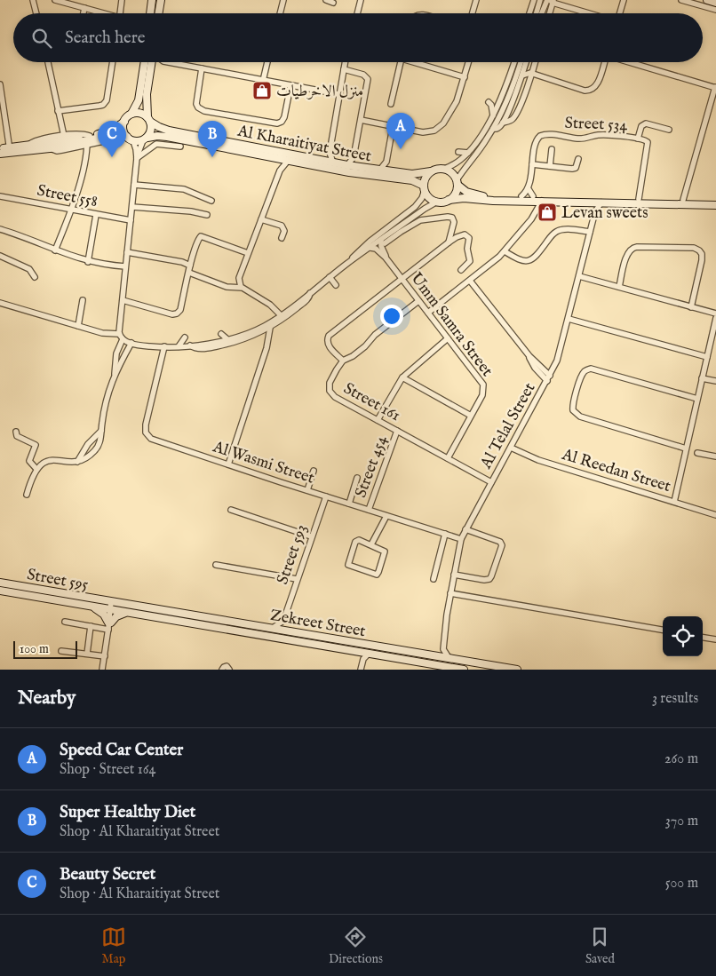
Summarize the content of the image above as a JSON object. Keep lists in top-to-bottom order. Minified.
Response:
{"streets":{"street":["Street 534","Al Kharaitiyat Street","Street 558","Umm Samra Street","Street 161","Al Telal Street","Al Wasmi Street","Street 454","Al Reedan Street","Street 593","Street 595","Zekreet Street"]},"crossings":[["Umm Samra Street","Street 161"],["Street 161","Street 454"],["Al Telal Street","Al Wasmi Street"],["Al Telal Street","Al Reedan Street"],["Al Wasmi Street","Street 454"],["Al Wasmi Street","Street 593"],["Street 595","Zekreet Street"]],"places":{"shop":["منزل الاخرطيات","Levan sweets"]},"scale_bar":"100 m","page":{"search":"Search here","pins":["A","B","C"],"scale":"100 m","heading":["Nearby","3 results"],"list":[{"mark":"A","name":"Speed Car Center","note":"Shop · Street 164","value":"260 m"},{"mark":"B","name":"Super Healthy Diet","note":"Shop · Al Kharaitiyat Street","value":"370 m"},{"mark":"C","name":"Beauty Secret","note":"Shop · Al Kharaitiyat Street","value":"500 m"}],"nav":["Map","Directions","Saved"]}}
